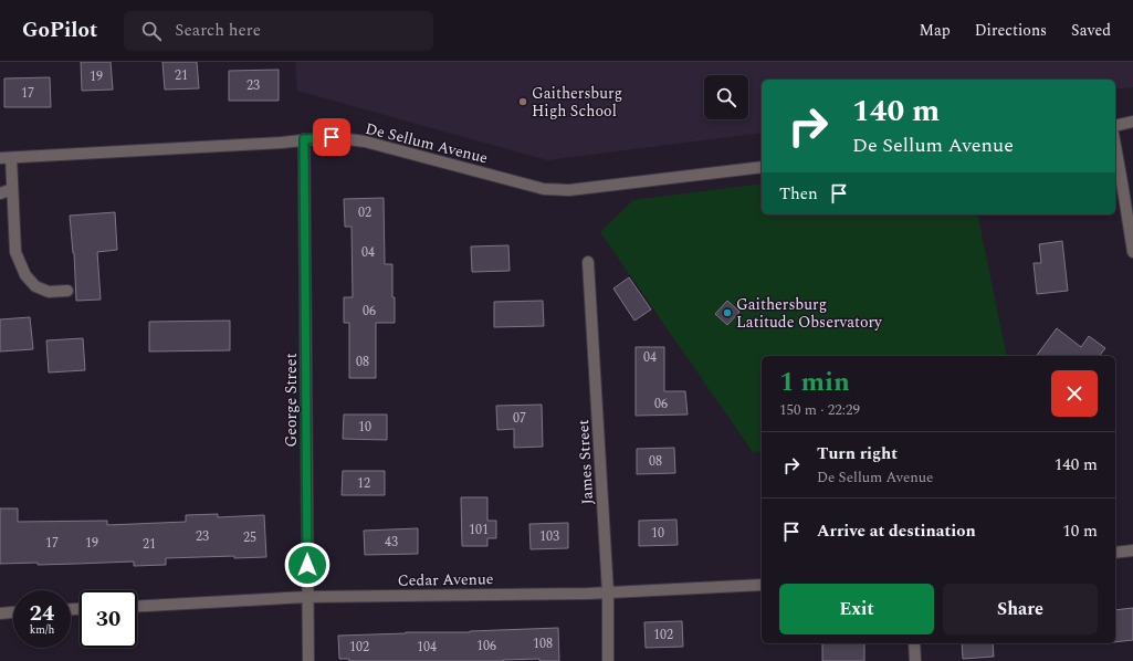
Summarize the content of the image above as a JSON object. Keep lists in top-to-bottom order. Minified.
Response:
{"streets":{"street":["De Sellum Avenue","George Street","James Street","Cedar Avenue"]},"crossings":[["De Sellum Avenue","George Street"],["George Street","Cedar Avenue"],["James Street","Cedar Avenue"]],"places":["Gaithersburg High School","Gaithersburg Latitude Observatory"],"house_numbers":["21","19","23","17","02","04","06","04","08","06","07","10","08","12","101","10","23","103","25","43","17","19","21","102","108","106","102","104"],"page":{"header":"GoPilot","search":"Search here","nav":["Map","Directions","Saved"],"turn":["140 m","De Sellum Avenue"],"then":"Then","heading":["1 min","150 m · 22:29"],"list":[{"name":"Turn right","note":"De Sellum Avenue","value":"140 m"},{"name":"Arrive at destination","value":"10 m"}],"buttons":["Exit","Share"],"speed":"24 km/h","limit":"30"}}
